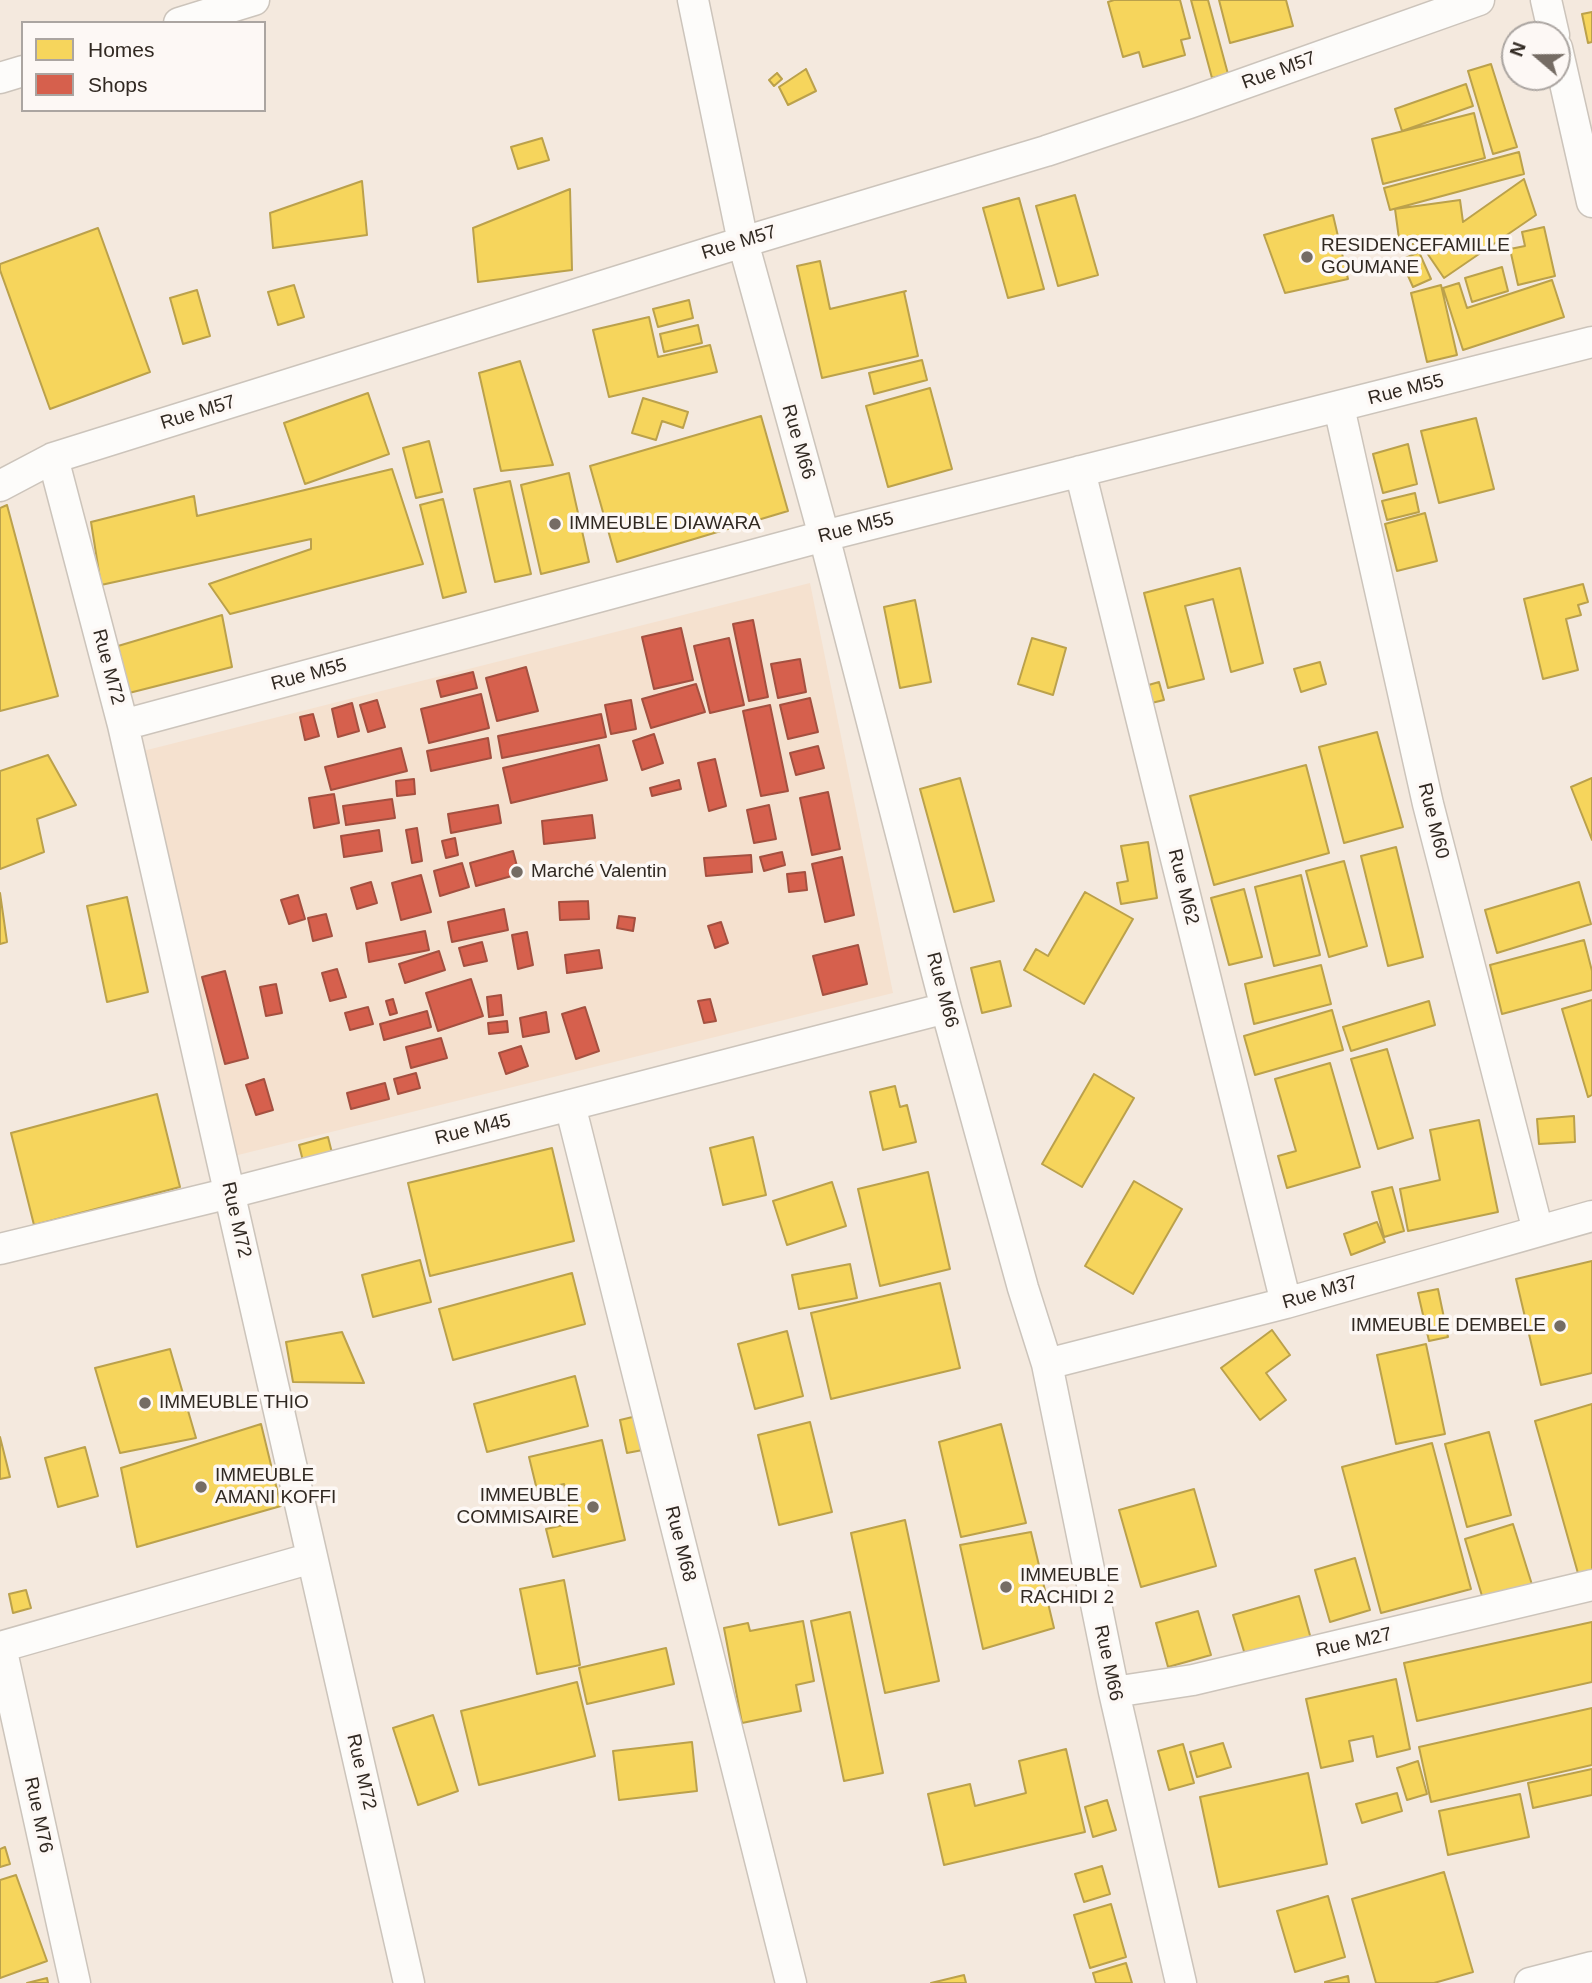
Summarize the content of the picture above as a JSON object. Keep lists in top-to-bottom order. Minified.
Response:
{"streets":{"street":["Rue M57","Rue M55","Rue M66","Rue M72","Rue M60","Rue M62","Rue M45","Rue M37","Rue M68","Rue M27","Rue M76"]},"crossings":[["Rue M57","Rue M66"],["Rue M57","Rue M72"],["Rue M55","Rue M66"],["Rue M55","Rue M72"],["Rue M55","Rue M60"],["Rue M55","Rue M62"],["Rue M66","Rue M45"],["Rue M66","Rue M37"],["Rue M66","Rue M27"],["Rue M72","Rue M45"],["Rue M60","Rue M37"],["Rue M62","Rue M37"],["Rue M45","Rue M68"]],"places":["RESIDENCEFAMILLE GOUMANE","IMMEUBLE DIAWARA","Marché Valentin","IMMEUBLE DEMBELE","IMMEUBLE THIO","IMMEUBLE AMANI KOFFI","IMMEUBLE COMMISAIRE","IMMEUBLE RACHIDI 2"],"legend":["Homes","Shops"],"north":"left"}
